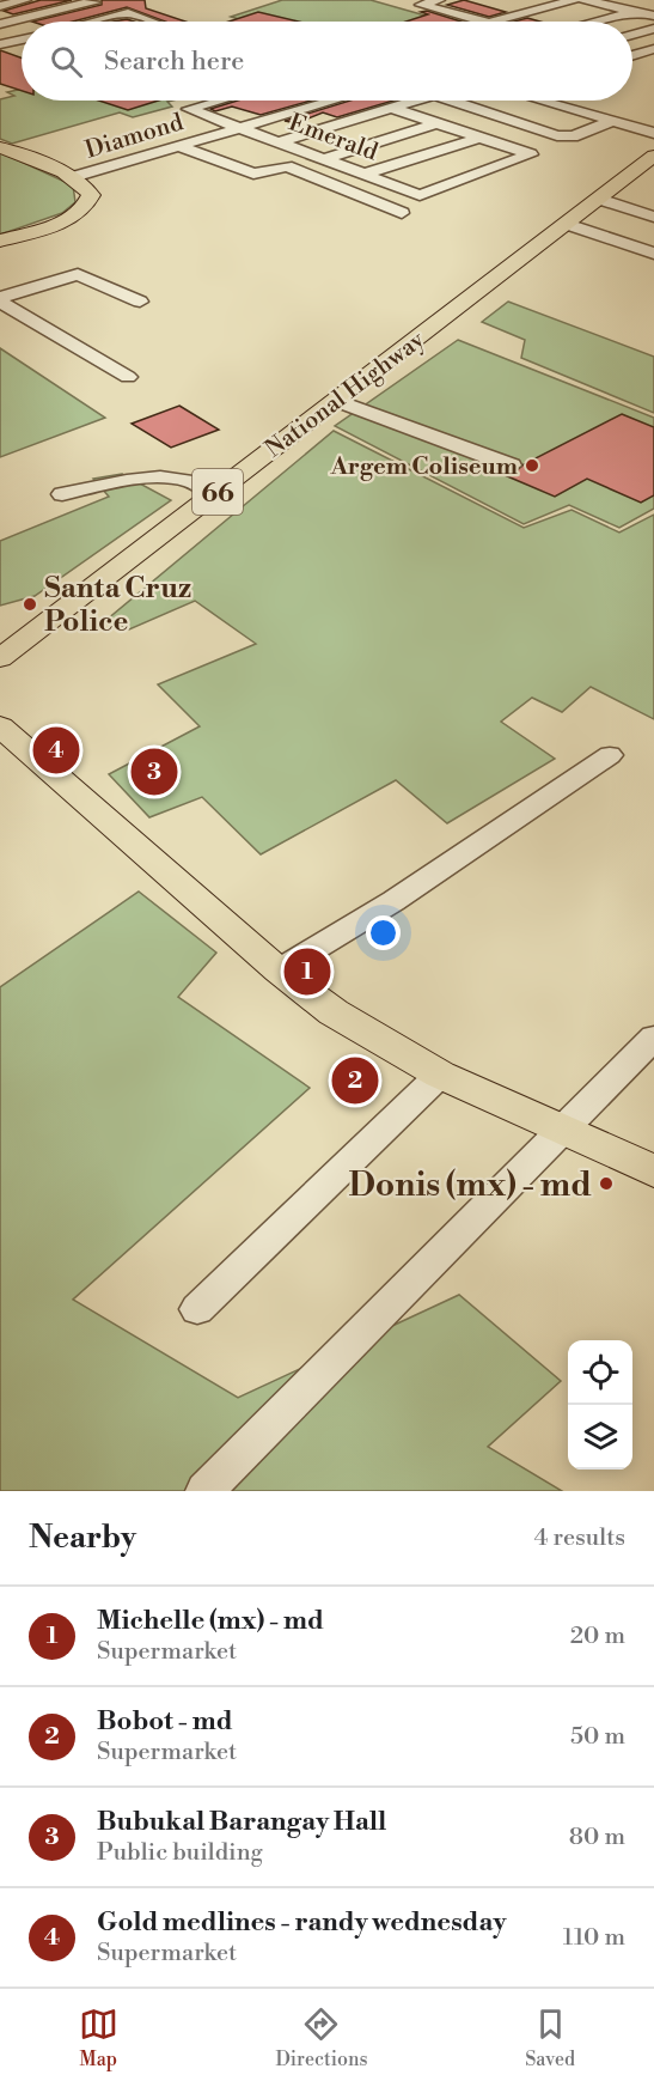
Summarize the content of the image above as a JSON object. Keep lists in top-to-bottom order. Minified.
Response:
{"streets":{"main road":["National Highway","66"],"street":["Diamond","Emerald"]},"crossings":[["Diamond","Emerald"]],"places":["Argem Coliseum","Santa Cruz Police","Donis (mx) - md"],"page":{"search":"Search here","pins":["4","3","1","2"],"heading":["Nearby","4 results"],"list":[{"mark":"1","name":"Michelle (mx) - md","note":"Supermarket","value":"20 m"},{"mark":"2","name":"Bobot - md","note":"Supermarket","value":"50 m"},{"mark":"3","name":"Bubukal Barangay Hall","note":"Public building","value":"80 m"},{"mark":"4","name":"Gold medlines - randy wednesday","note":"Supermarket","value":"110 m"}],"nav":["Map","Directions","Saved"]}}
